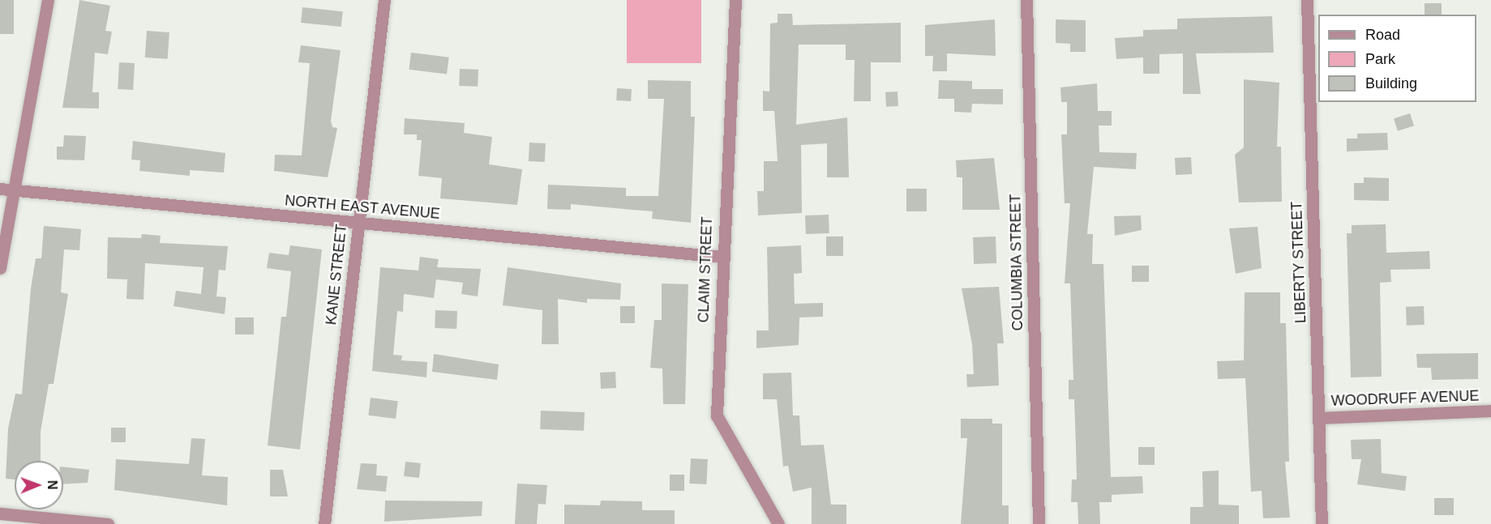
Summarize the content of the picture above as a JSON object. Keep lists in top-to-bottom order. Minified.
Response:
{"streets":{"street":["NORTH EAST AVENUE","COLUMBIA STREET","LIBERTY STREET","CLAIM STREET","KANE STREET","WOODRUFF AVENUE"]},"crossings":[["NORTH EAST AVENUE","CLAIM STREET"],["NORTH EAST AVENUE","KANE STREET"],["LIBERTY STREET","WOODRUFF AVENUE"]],"legend":["Road","Park","Building"],"north":"right"}
